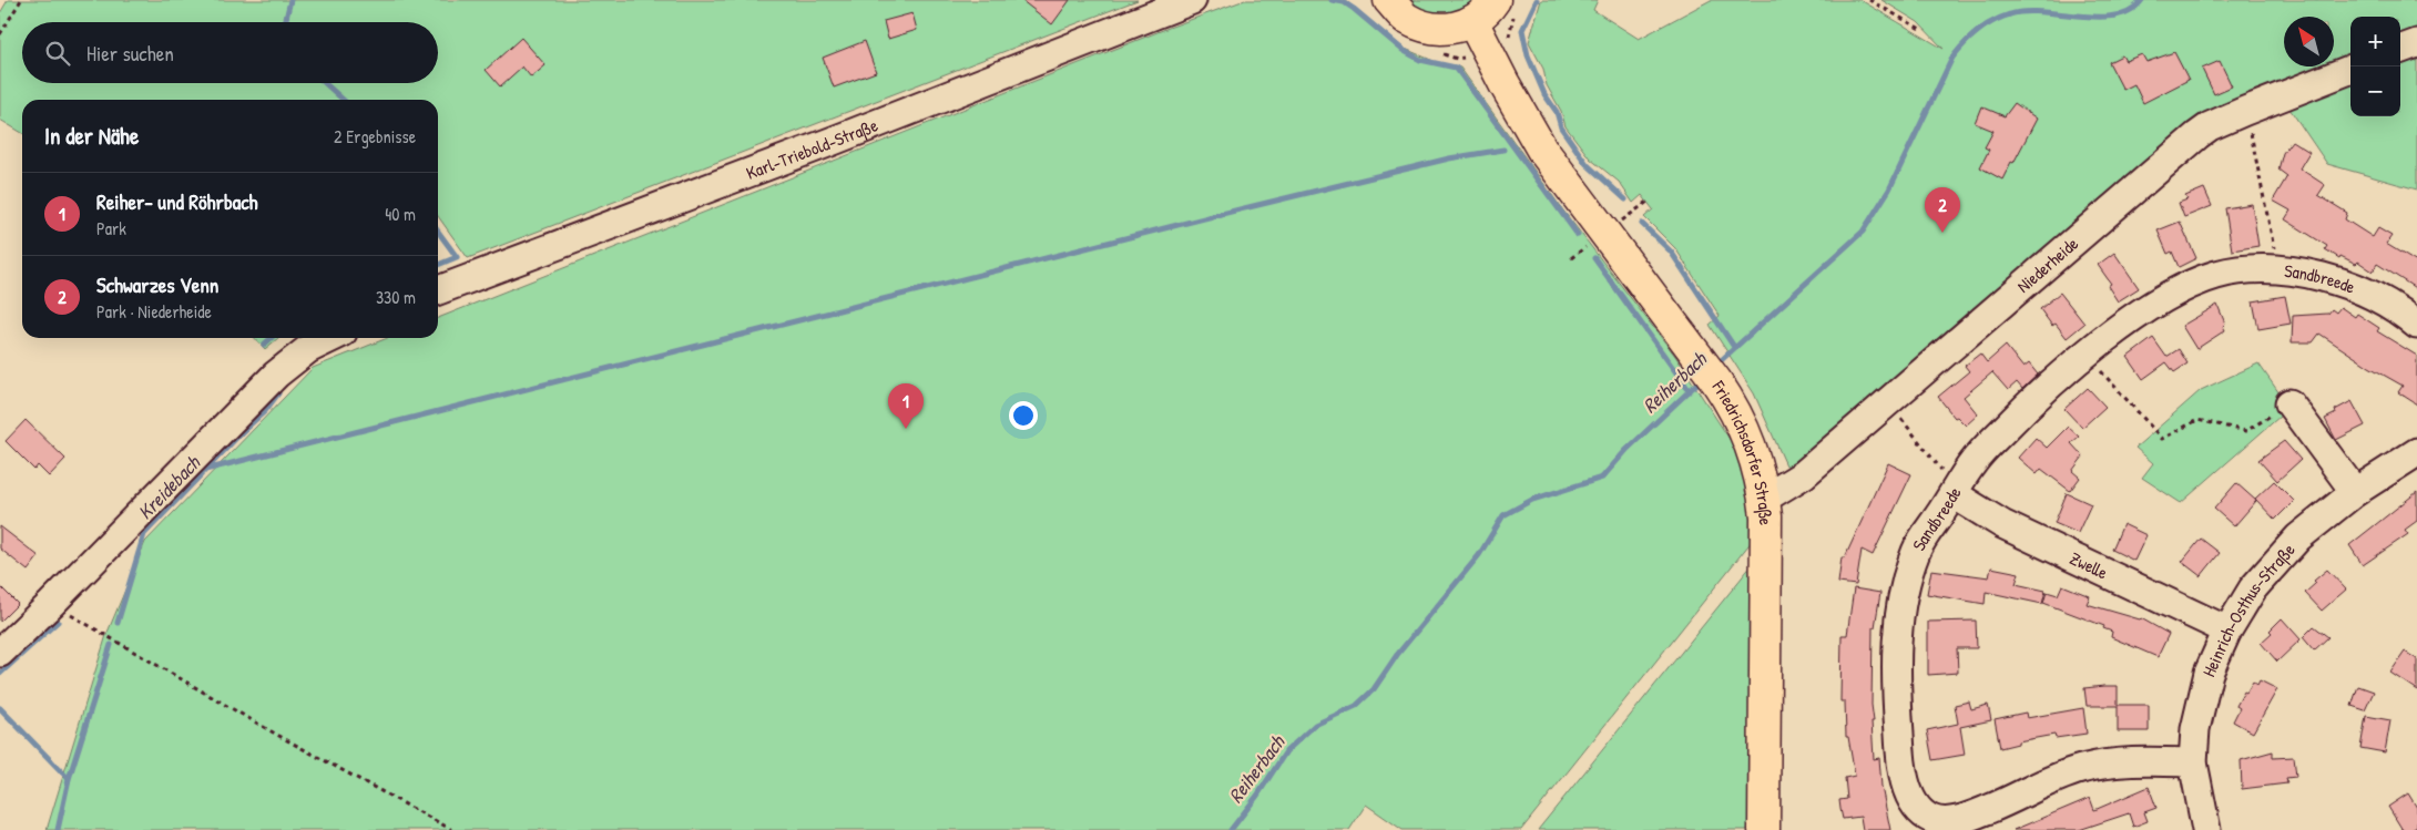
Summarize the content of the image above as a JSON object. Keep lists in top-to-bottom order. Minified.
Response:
{"streets":{"main road":["Friedrichsdorfer Straße"],"street":["Karl-Triebold-Straße","Niederheide","Sandbreede","Zwelle","Heinrich-Osthus-Straße"]},"crossings":[["Niederheide","Friedrichsdorfer Straße"],["Sandbreede","Zwelle"],["Sandbreede","Heinrich-Osthus-Straße"],["Zwelle","Heinrich-Osthus-Straße"]],"water":["Reiherbach","Kreidebach"],"north":"top left","page":{"map_buttons":["+","−"],"search":"Hier suchen","heading":["In der Nähe","2 Ergebnisse"],"list":[{"mark":"1","name":"Reiher- und Röhrbach","note":"Park","value":"40 m"},{"mark":"2","name":"Schwarzes Venn","note":"Park · Niederheide","value":"330 m"}],"pins":["2","1"]}}
